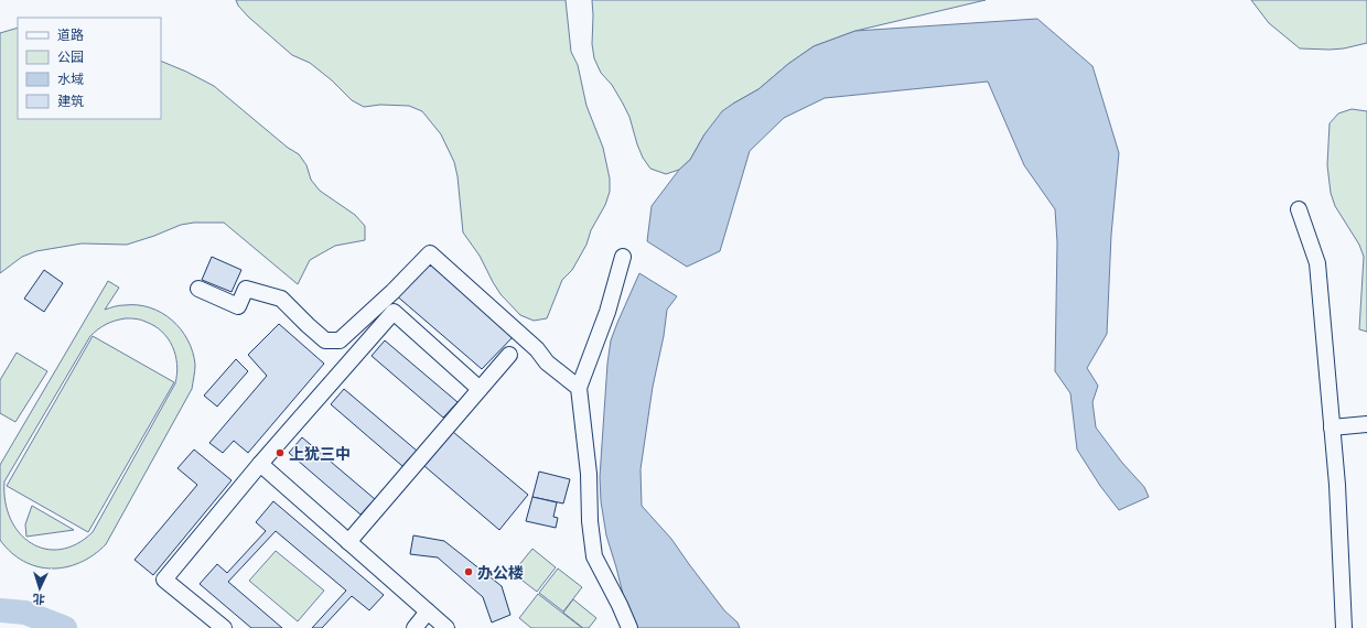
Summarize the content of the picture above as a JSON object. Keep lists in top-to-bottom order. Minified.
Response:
{"places":["上犹三中","办公楼"],"legend":["道路","公园","水域","建筑"],"north":"bottom"}
